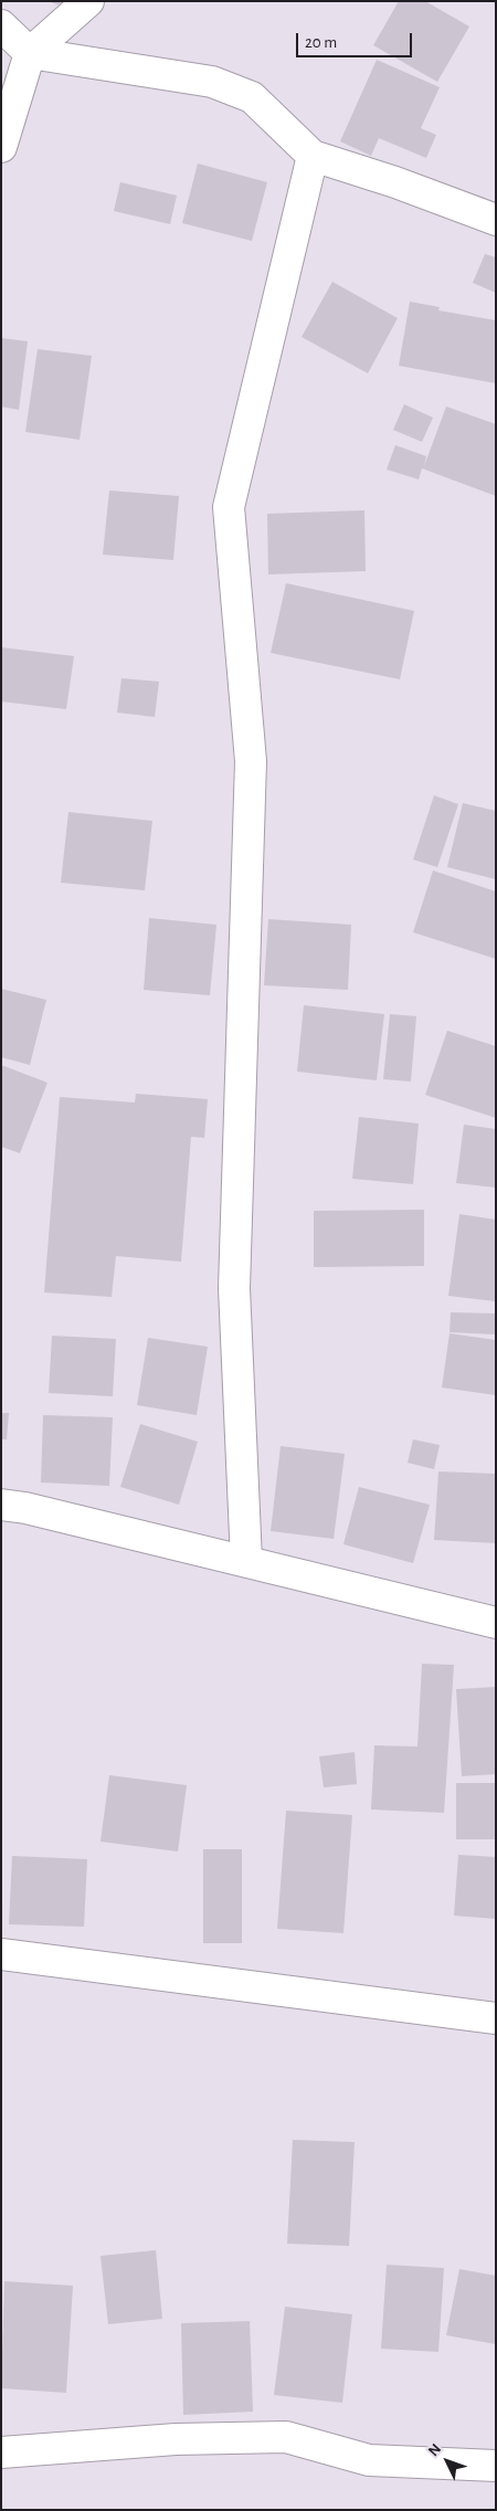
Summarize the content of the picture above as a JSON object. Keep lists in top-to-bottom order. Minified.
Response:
{"scale_bar":"20 m","north":"top left"}
